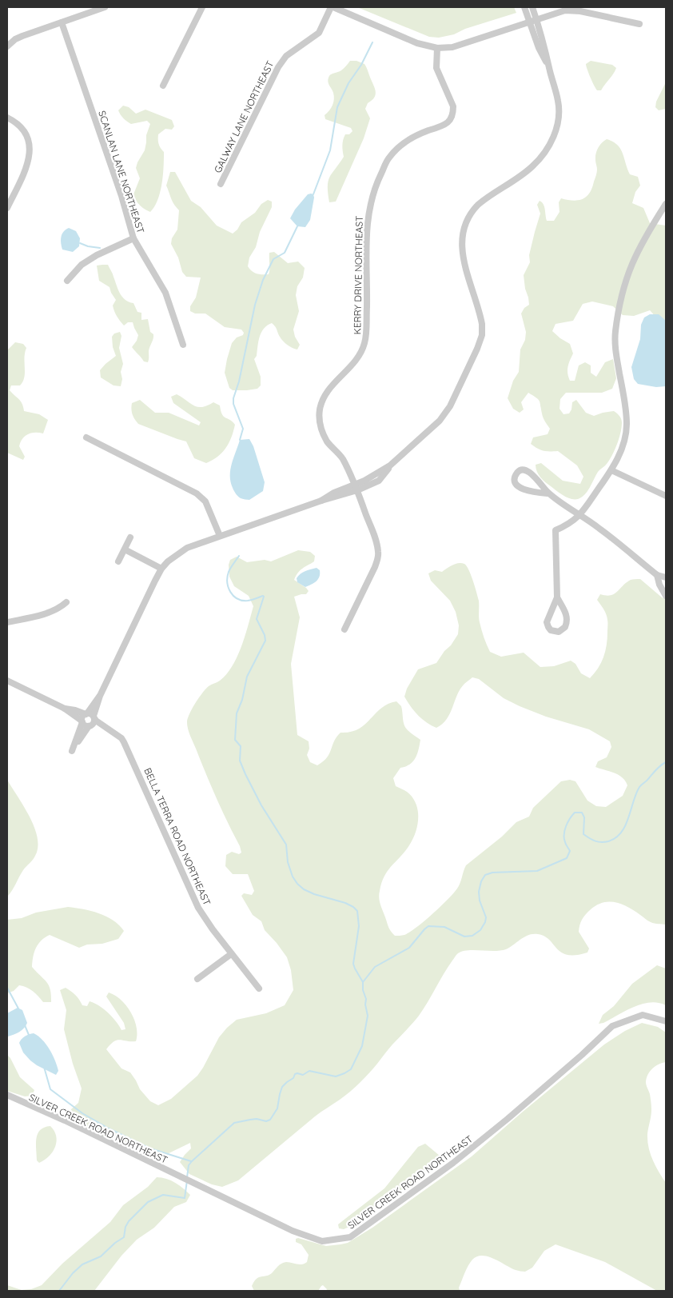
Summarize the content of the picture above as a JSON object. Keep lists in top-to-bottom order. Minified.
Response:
{"streets":{"street":["GALWAY LANE NORTHEAST","SCANLAN LANE NORTHEAST","KERRY DRIVE NORTHEAST","BELLA TERRA ROAD NORTHEAST","SILVER CREEK ROAD NORTHEAST"]}}
